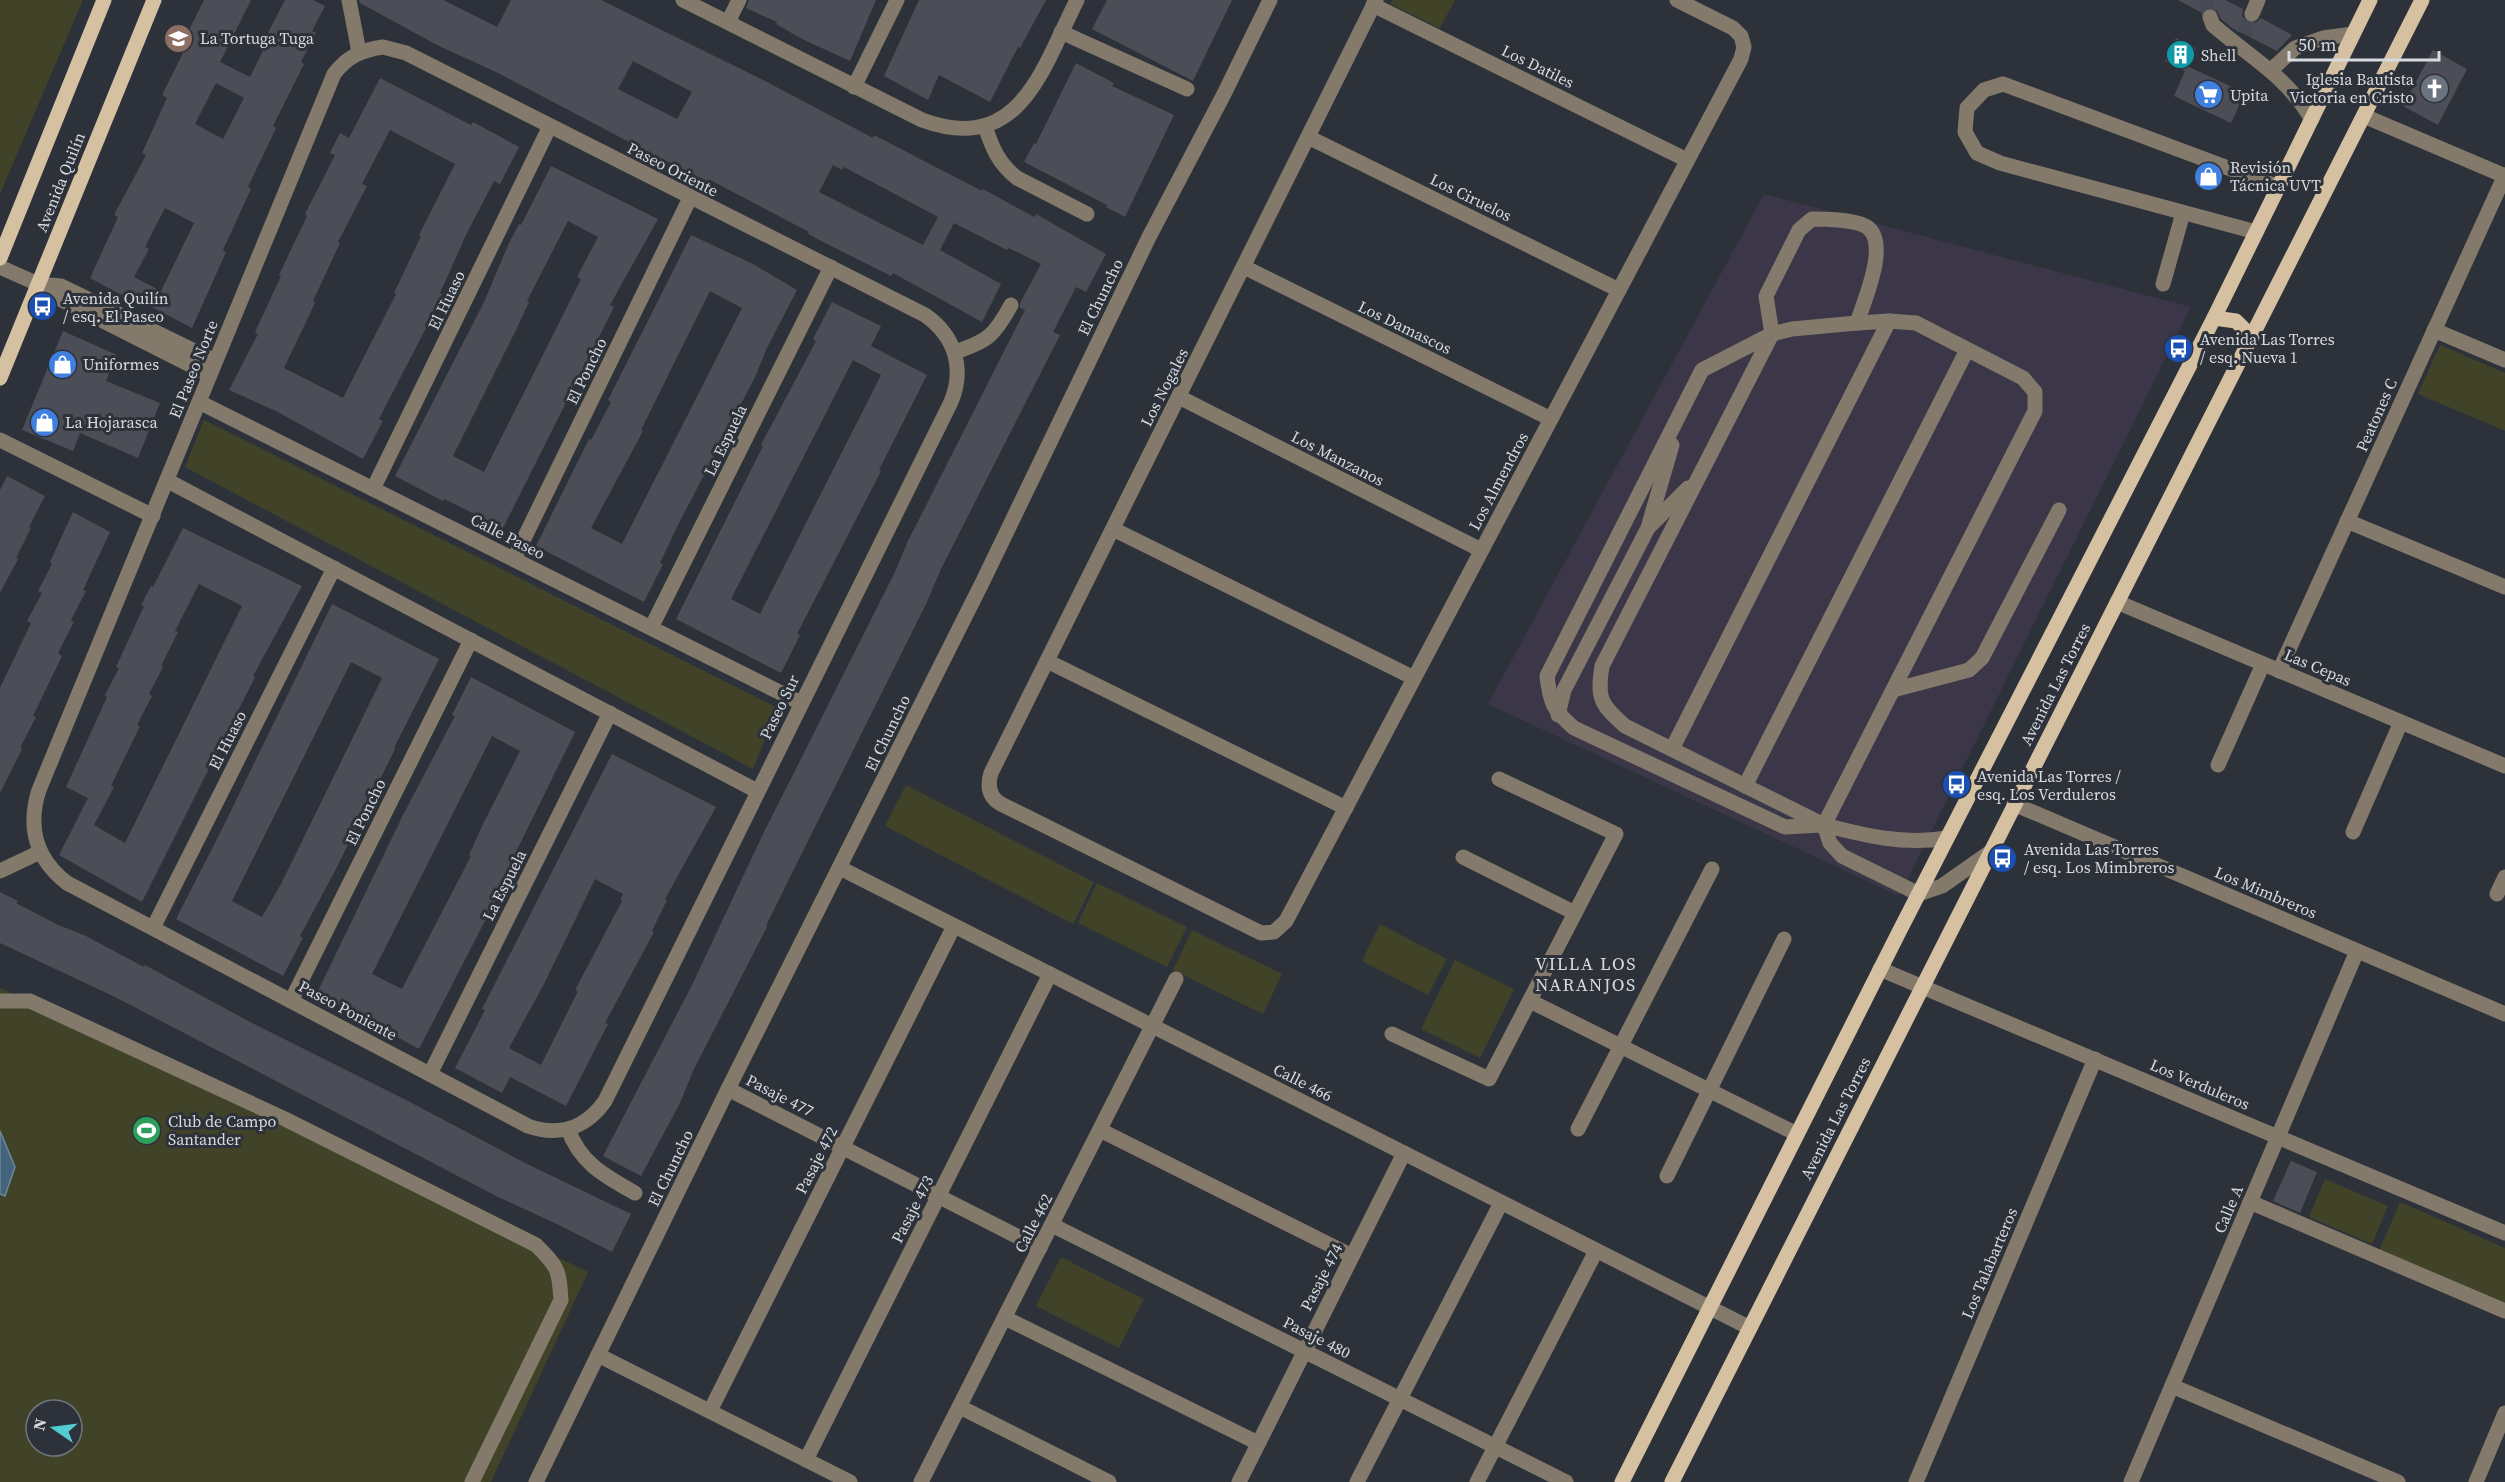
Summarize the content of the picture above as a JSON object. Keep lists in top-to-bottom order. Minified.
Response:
{"streets":{"main road":["Avenida Quilín","Avenida Las Torres"],"street":["Los Datiles","Paseo Oriente","Los Ciruelos","El Chuncho","El Huaso","Los Damascos","El Paseo Norte","El Poncho","Los Nogales","Peatones C","La Espuela","Los Manzanos","Los Almendros","Calle Paseo","Las Cepas","Paseo Sur","Los Mimbreros","Paseo Poniente","Calle 466","Los Verduleros","Pasaje 477","Pasaje 472","Pasaje 473","Calle A","Calle 462","Los Talabarteros","Pasaje 474","Pasaje 480"]},"crossings":[["Los Datiles","Los Nogales"],["Los Datiles","Los Almendros"],["Paseo Oriente","El Huaso"],["Paseo Oriente","El Paseo Norte"],["Paseo Oriente","El Poncho"],["Paseo Oriente","La Espuela"],["Paseo Oriente","Paseo Sur"],["Los Ciruelos","Los Nogales"],["Los Ciruelos","Los Almendros"],["El Chuncho","Calle 466"],["El Chuncho","Pasaje 477"],["El Huaso","Calle Paseo"],["El Huaso","Paseo Poniente"],["Los Damascos","Los Nogales"],["Los Damascos","Los Almendros"],["El Paseo Norte","Calle Paseo"],["El Paseo Norte","Paseo Poniente"],["El Poncho","Calle Paseo"],["El Poncho","Paseo Poniente"],["Los Nogales","Los Manzanos"],["Los Nogales","Los Almendros"],["Peatones C","Las Cepas"],["La Espuela","Calle Paseo"],["La Espuela","Paseo Poniente"],["Los Manzanos","Los Almendros"],["Calle Paseo","Paseo Sur"],["Las Cepas","Avenida Las Torres"],["Avenida Las Torres","Los Mimbreros"],["Avenida Las Torres","Calle 466"],["Avenida Las Torres","Los Verduleros"],["Paseo Sur","Paseo Poniente"],["Los Mimbreros","Calle A"],["Calle 466","Pasaje 472"],["Calle 466","Pasaje 473"],["Calle 466","Calle 462"],["Calle 466","Pasaje 474"],["Los Verduleros","Calle A"],["Los Verduleros","Los Talabarteros"],["Pasaje 477","Pasaje 472"],["Pasaje 477","Pasaje 473"],["Pasaje 477","Calle 462"],["Calle 462","Pasaje 480"],["Pasaje 474","Pasaje 480"]],"districts":["VILLA LOS NARANJOS"],"places":{"school or university":["La Tortuga Tuga"],"building":["Shell"],"church":["Iglesia Bautista Victoria en Cristo"],"supermarket":["Upita"],"shop":["Revisión Tácnica UVT","Uniformes","La Hojarasca"],"bus stop":["Avenida Quilín / esq. El Paseo","Avenida Las Torres / esq. Nueva 1","Avenida Las Torres / esq. Los Verduleros","Avenida Las Torres / esq. Los Mimbreros"],"sports":["Club de Campo Santander"]},"scale_bar":"50 m","north":"left"}
